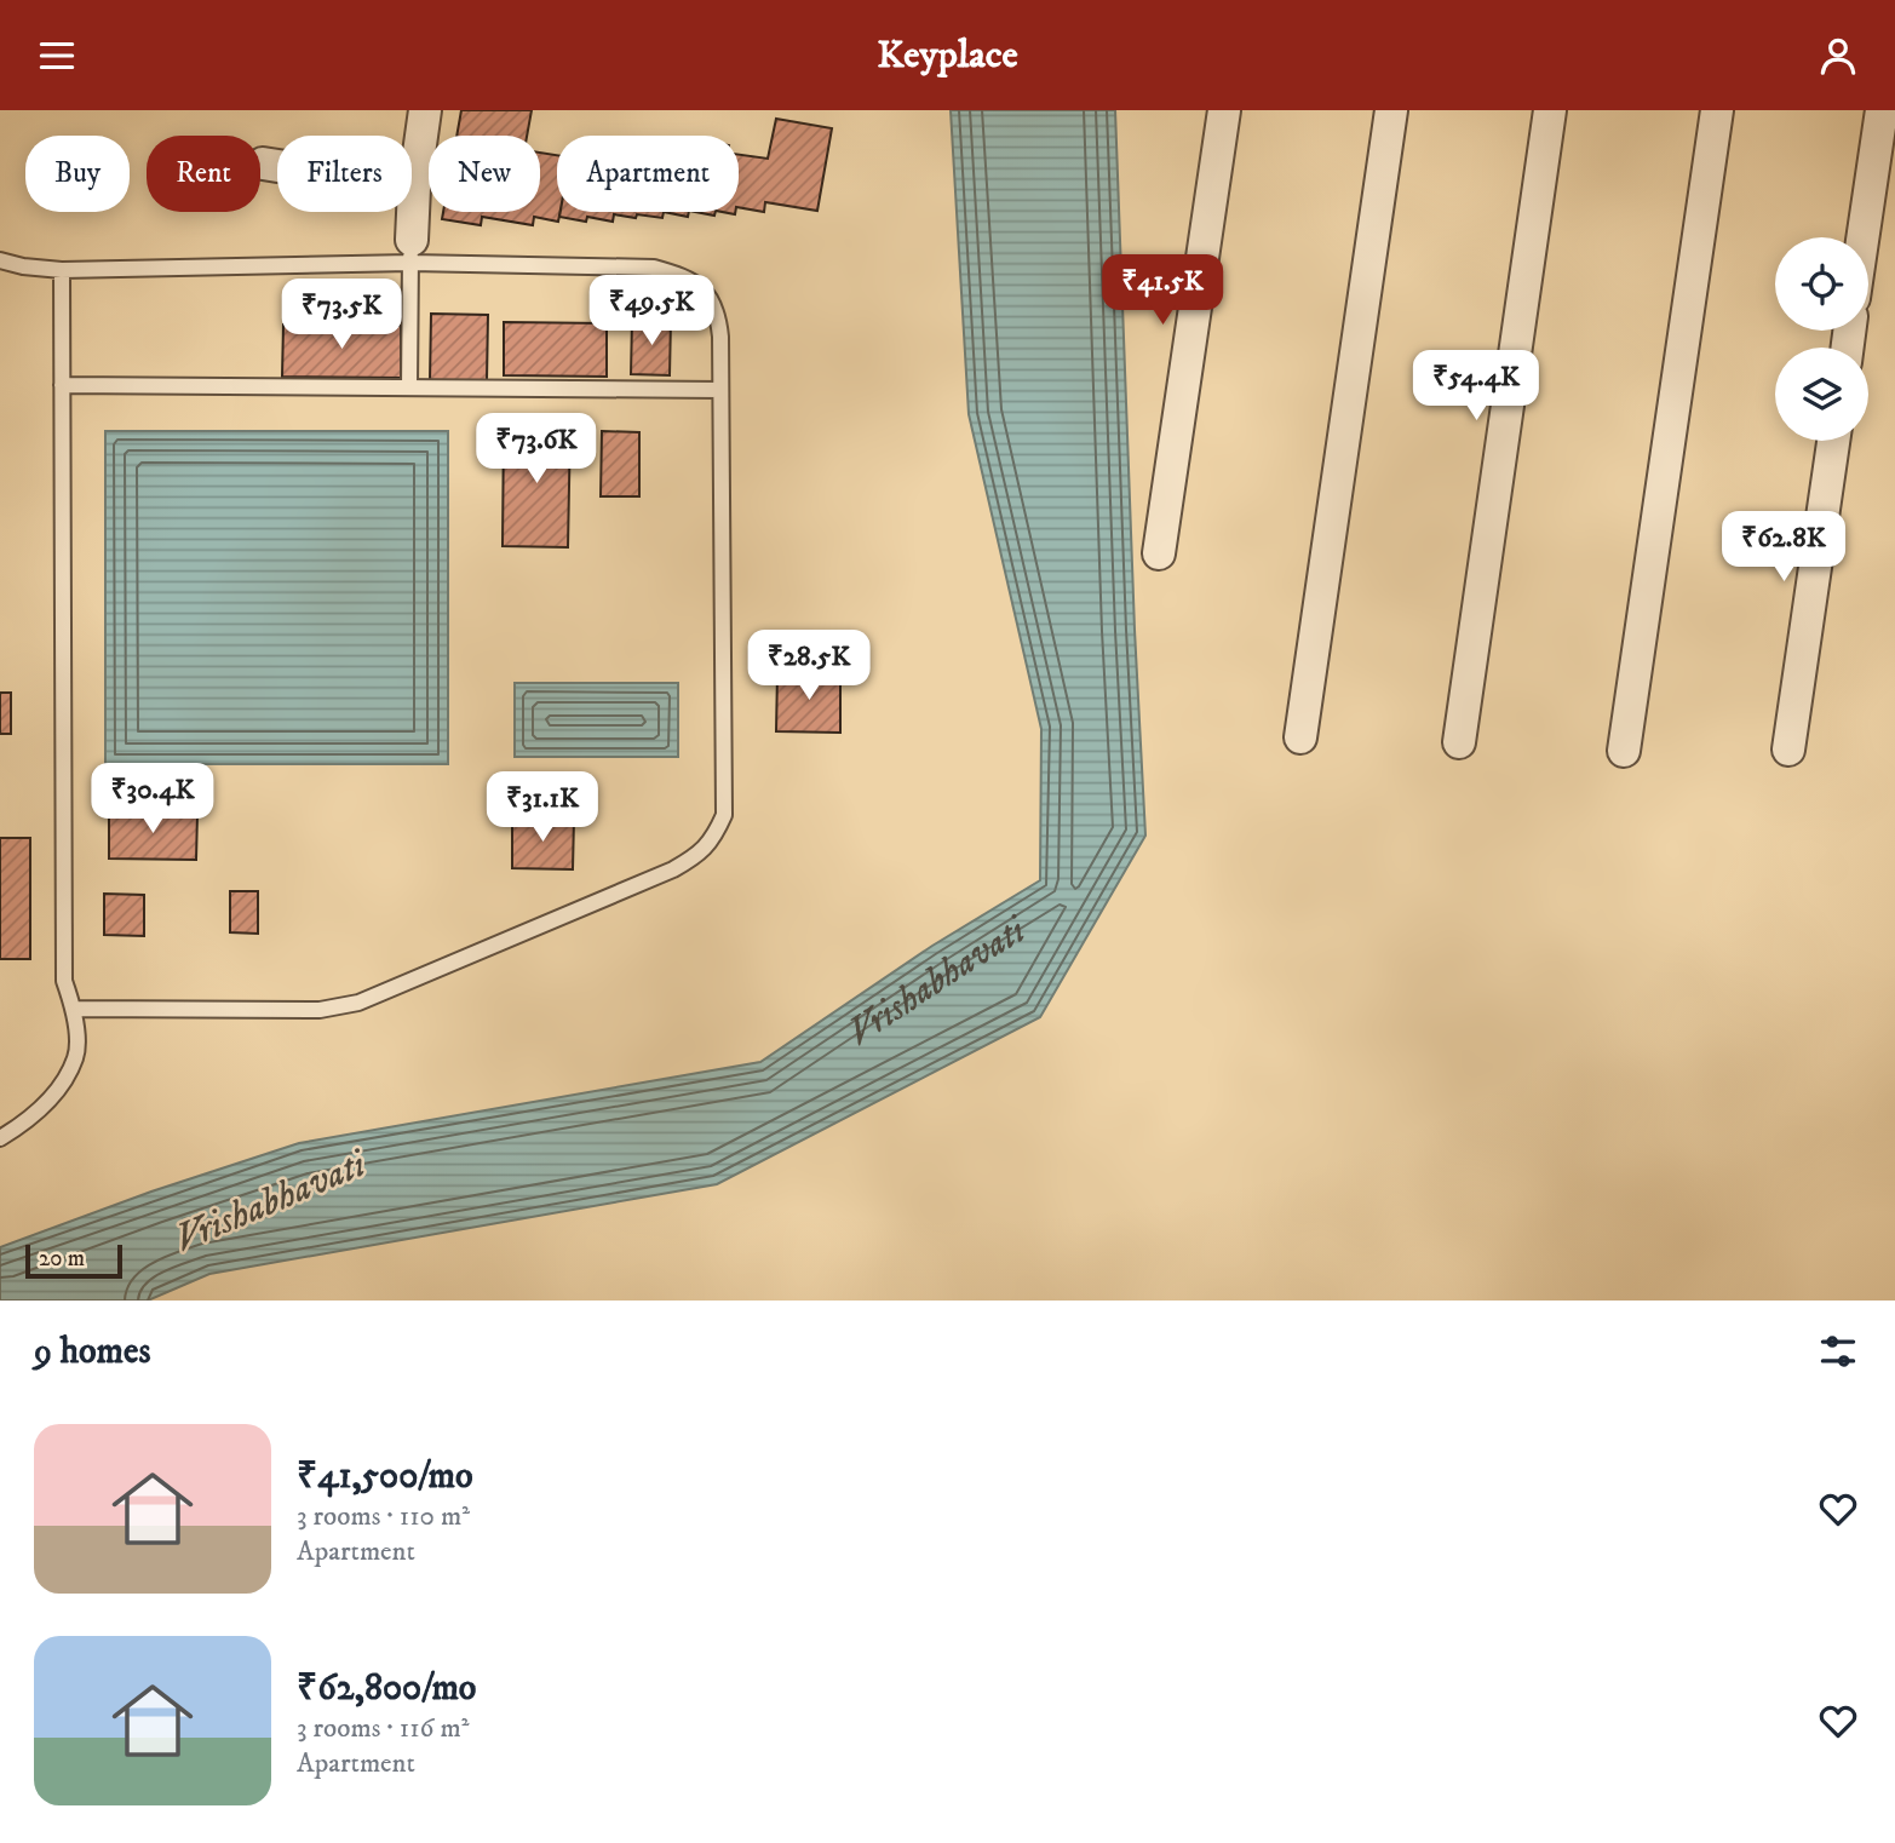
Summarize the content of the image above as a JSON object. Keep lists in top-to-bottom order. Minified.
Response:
{"water":["Vrishabhavati"],"scale_bar":"20 m","page":{"header":"Keyplace","chip":["Buy","Rent","Filters","New","Apartment"],"price":["₹41.5K","₹49.5K","₹73.5K","₹54.4K","₹73.6K","₹62.8K","₹28.5K","₹30.4K","₹31.1K"],"scale":"20 m","heading":"9 homes","list":[{"name":"₹41,500/mo","note":"3 rooms · 110 m² · Apartment"},{"name":"₹62,800/mo","note":"3 rooms · 116 m² · Apartment"}]}}
